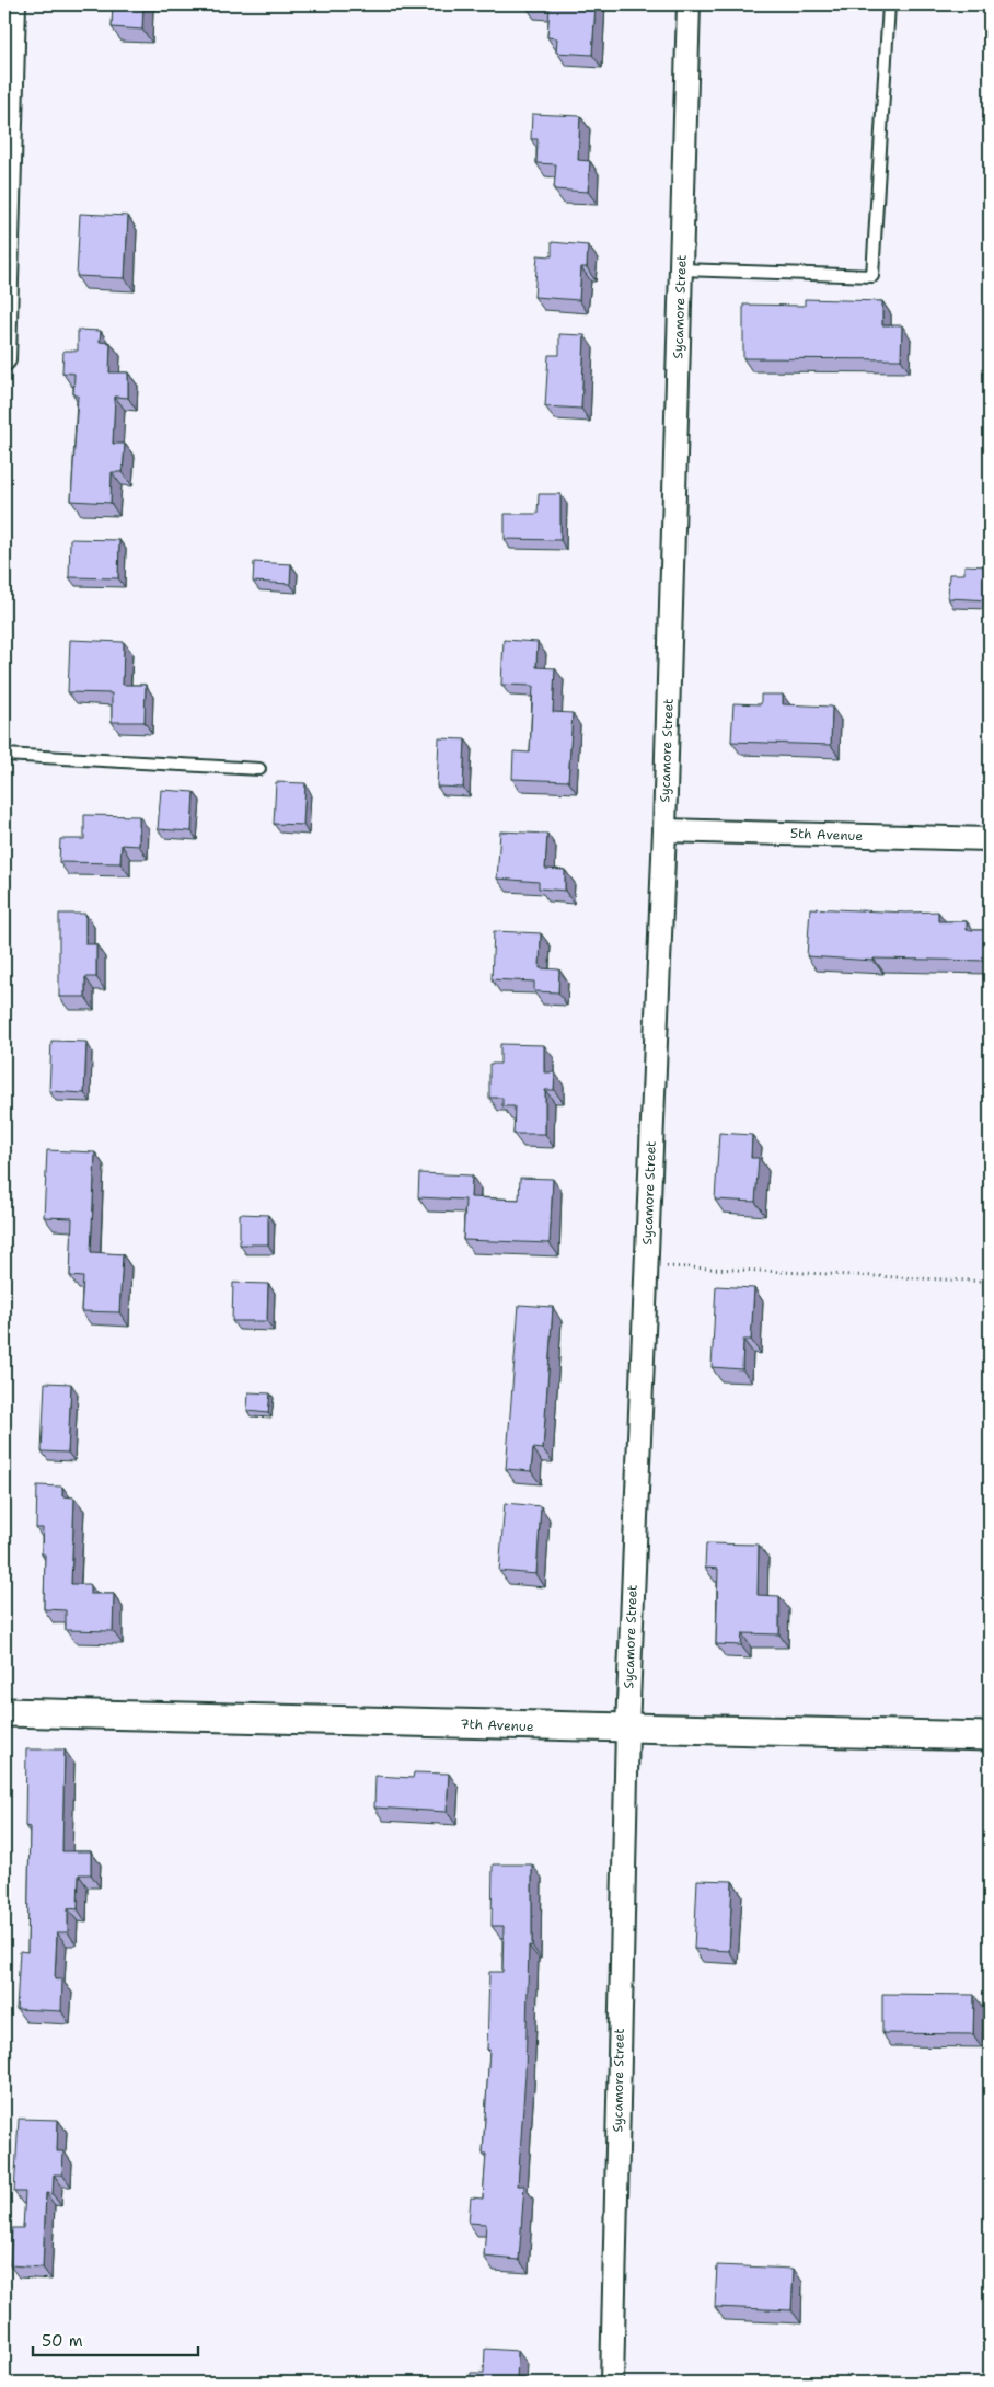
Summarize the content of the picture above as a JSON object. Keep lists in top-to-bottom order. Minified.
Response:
{"streets":{"street":["Sycamore Street","5th Avenue","7th Avenue"]},"crossings":[["Sycamore Street","5th Avenue"],["Sycamore Street","7th Avenue"]],"scale_bar":"50 m"}
